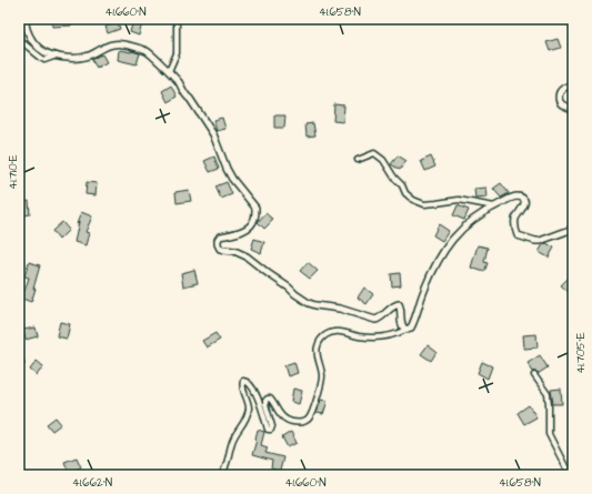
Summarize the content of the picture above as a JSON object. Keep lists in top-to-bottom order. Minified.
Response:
{"coordinates":["41.660°N","41.658°N","41.710°E","41.705°E","41.662°N"]}
